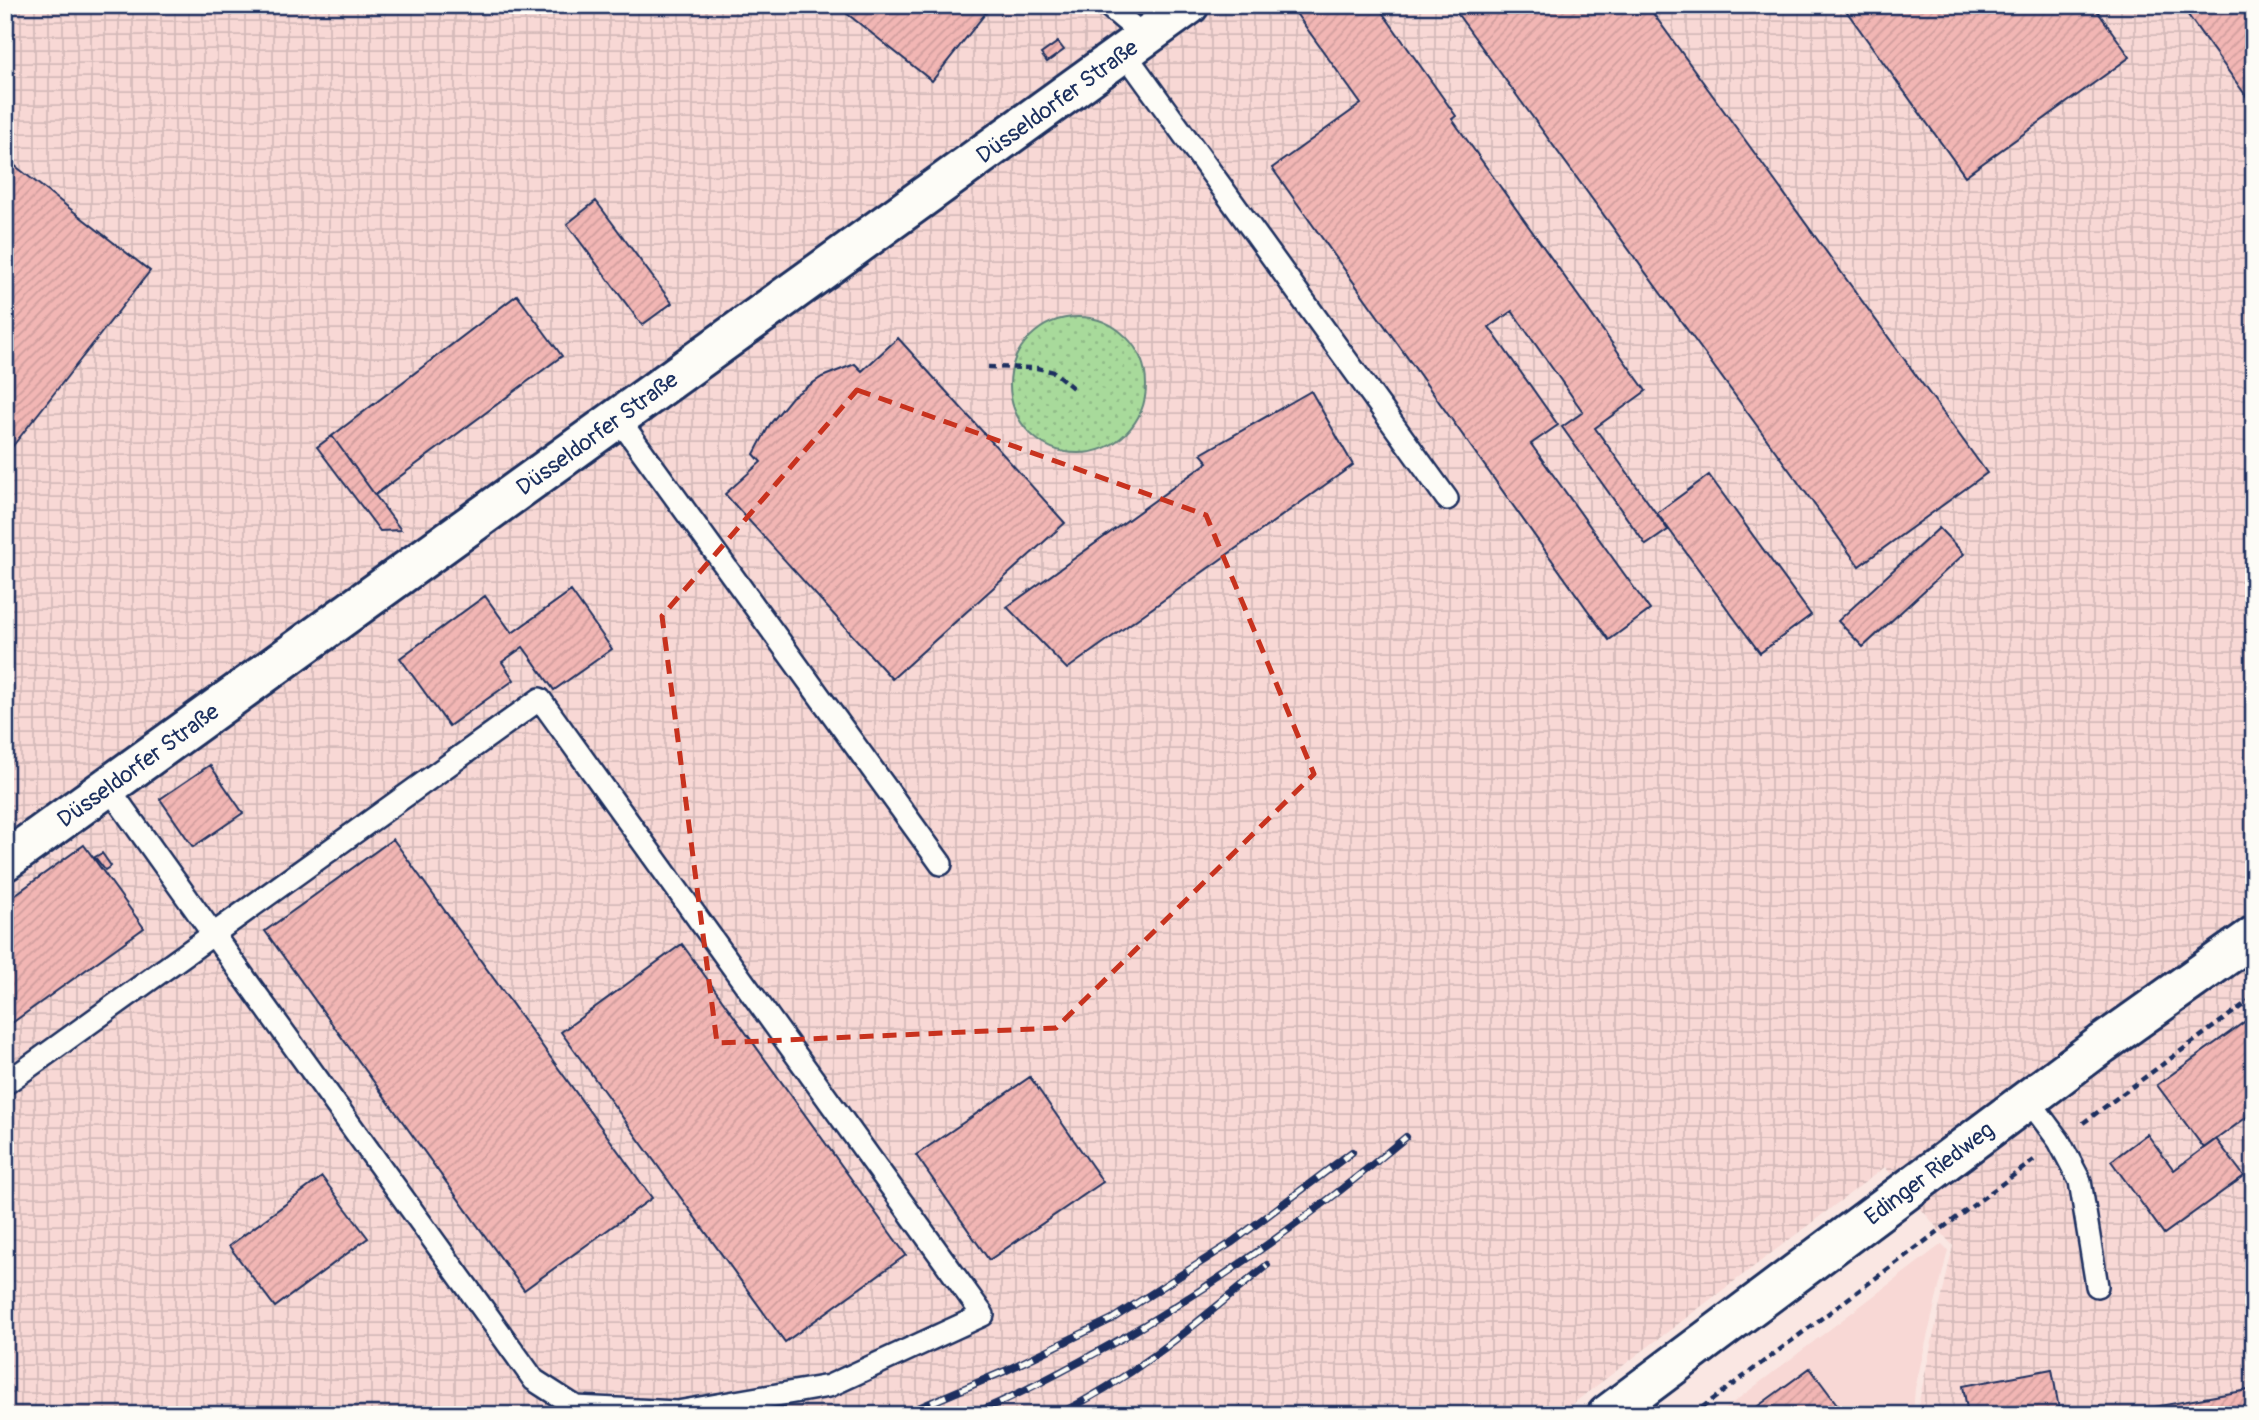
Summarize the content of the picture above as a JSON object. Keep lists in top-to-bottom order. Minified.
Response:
{"streets":{"street":["Düsseldorfer Straße","Edinger Riedweg"]}}
